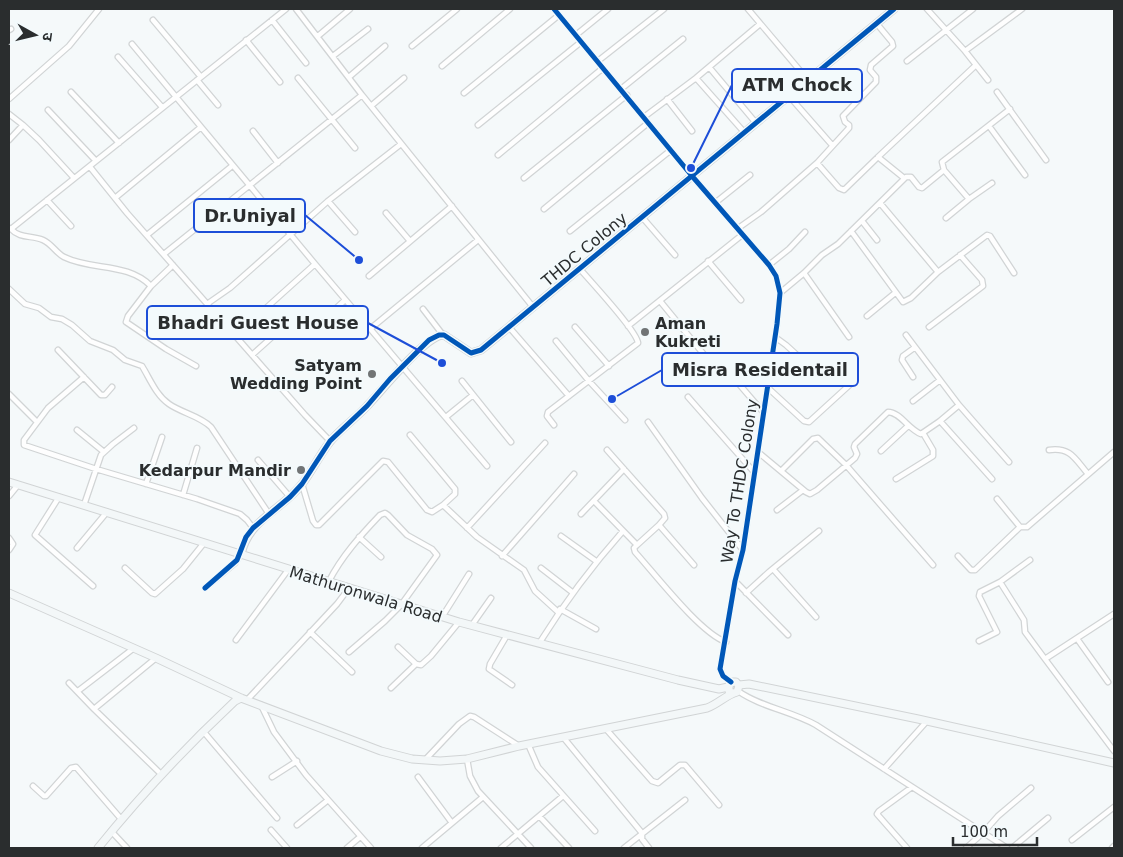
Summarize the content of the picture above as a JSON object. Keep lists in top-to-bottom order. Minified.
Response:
{"streets":{"street":["THDC Colony","Way To THDC Colony","Mathuronwala Road"]},"crossings":[["Way To THDC Colony","Mathuronwala Road"]],"places":["ATM Chock","Dr.Uniyal","Aman Kukreti","Bhadri Guest House","Satyam Wedding Point","Misra Residentail","Kedarpur Mandir"],"scale_bar":"100 m","north":"right"}
